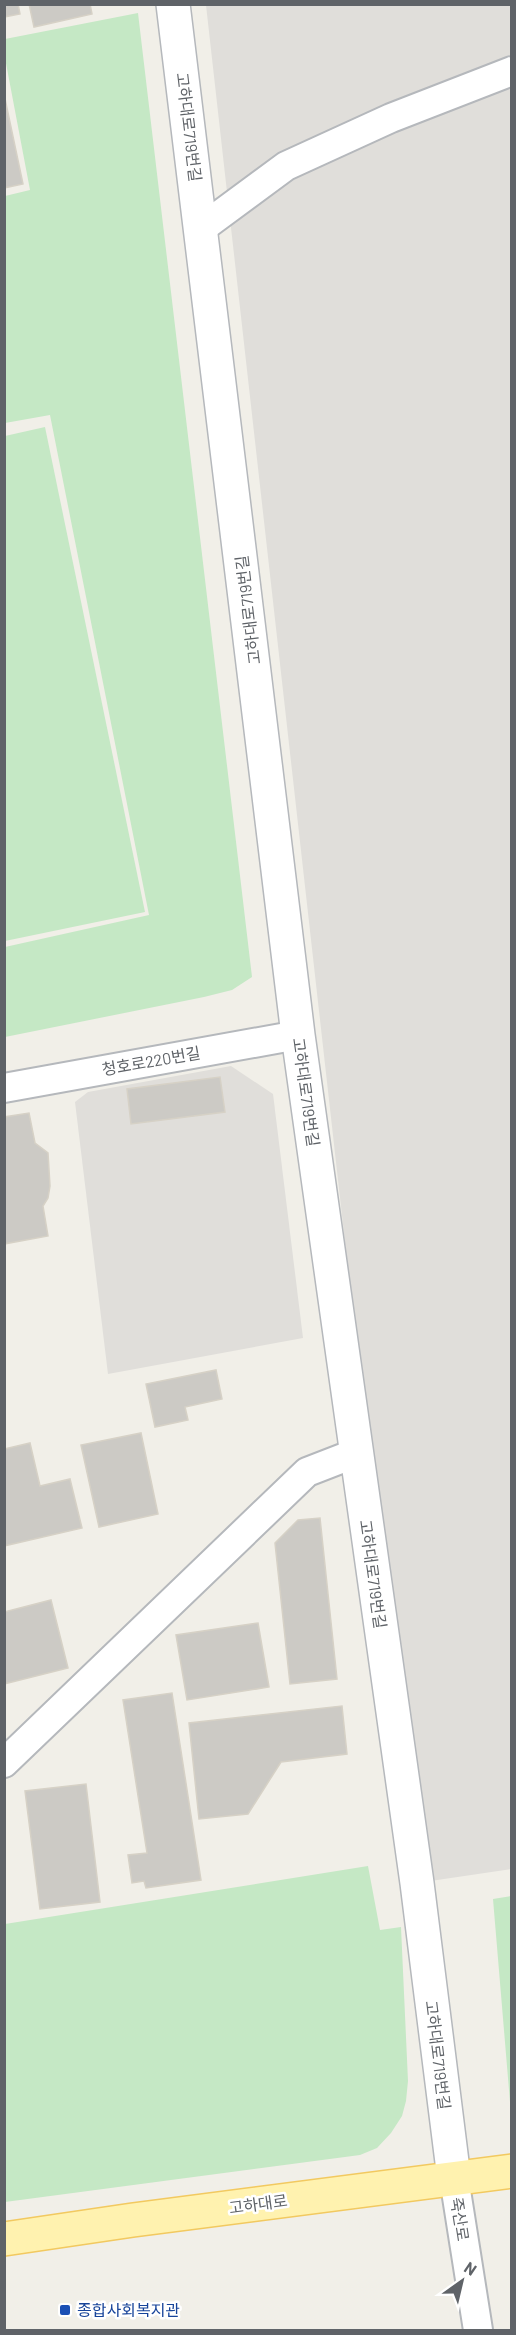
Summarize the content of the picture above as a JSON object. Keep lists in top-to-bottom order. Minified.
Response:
{"streets":{"main road":["고하대로"],"street":["고하대로719번길","청호로220번길","죽산로"]},"crossings":[["고하대로719번길","청호로220번길"],["고하대로719번길","고하대로"],["고하대로719번길","죽산로"],["고하대로","죽산로"]],"places":{"transit":["종합사회복지관"]},"north":"top right"}
